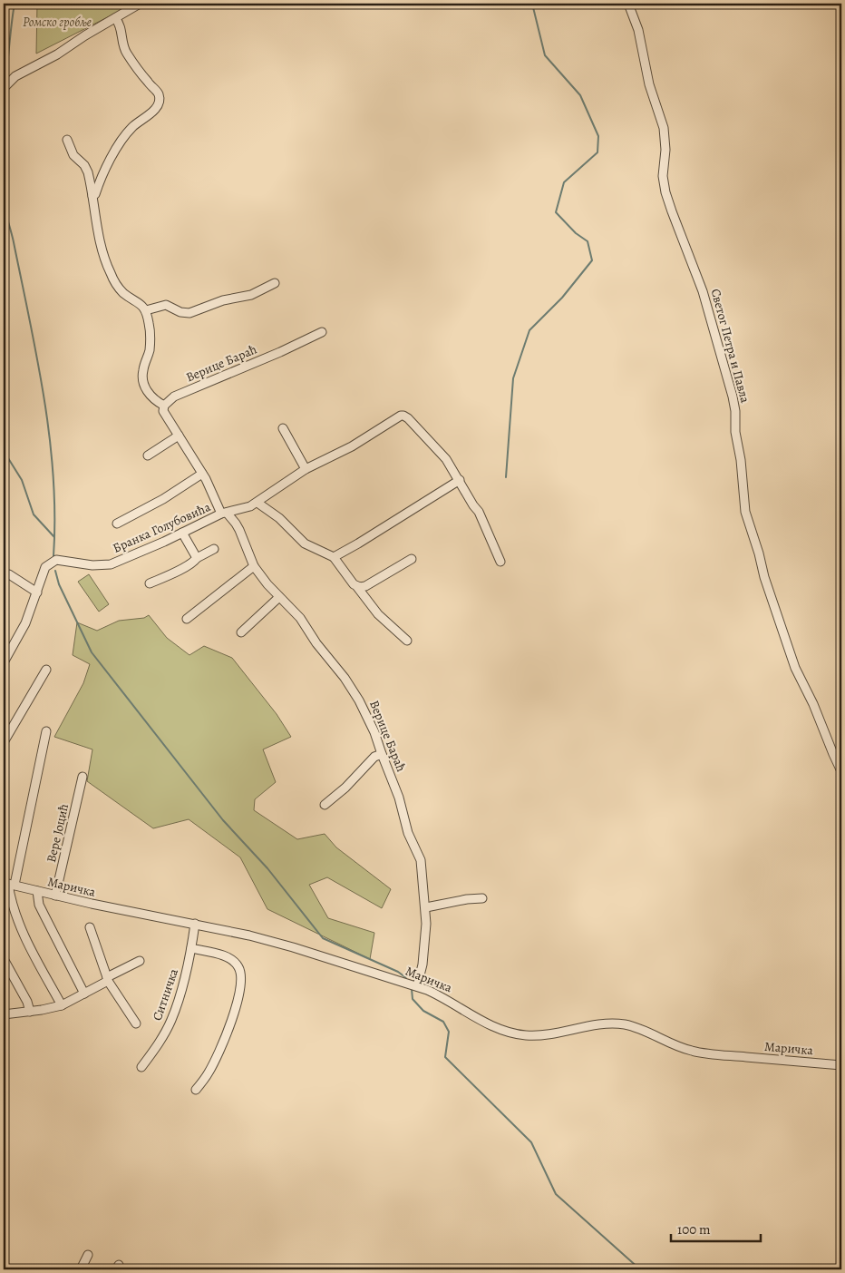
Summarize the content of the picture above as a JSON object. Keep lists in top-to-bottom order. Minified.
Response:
{"streets":{"street":["Светог Петра и Павла","Верице Бараћ","Бранка Голубовића","Вере Јоцић","Маричка","Ситничка"]},"crossings":[["Верице Бараћ","Бранка Голубовића"],["Верице Бараћ","Маричка"],["Вере Јоцић","Маричка"],["Маричка","Ситничка"]],"parks":["Ромско гробље"],"scale_bar":"100 m"}
